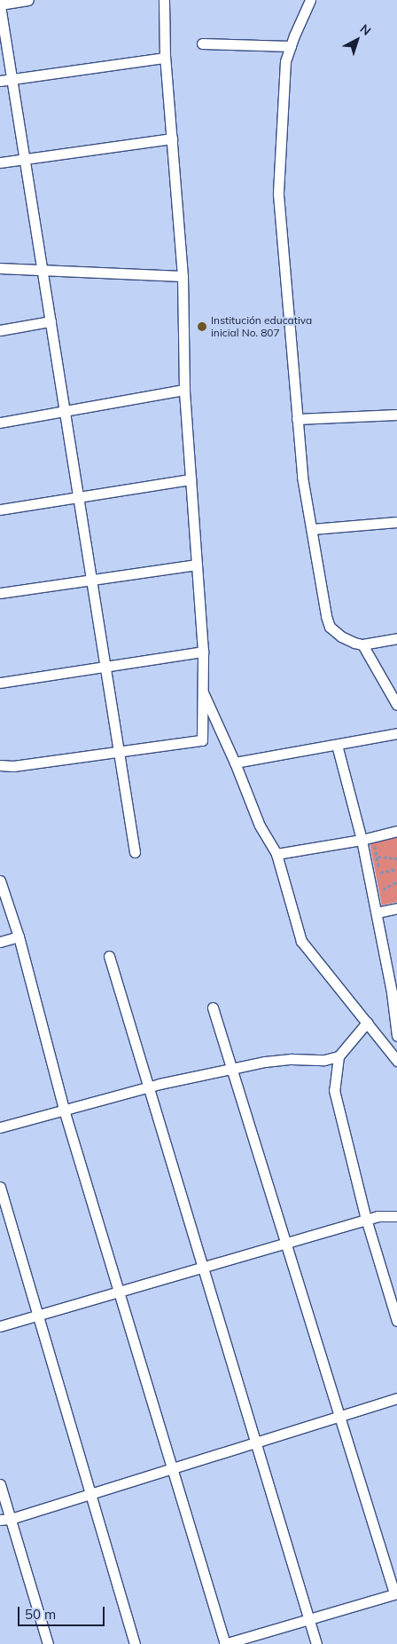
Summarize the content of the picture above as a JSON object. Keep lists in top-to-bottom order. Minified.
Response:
{"places":["Institución educativa inicial No. 807"],"scale_bar":"50 m","north":"top right"}
